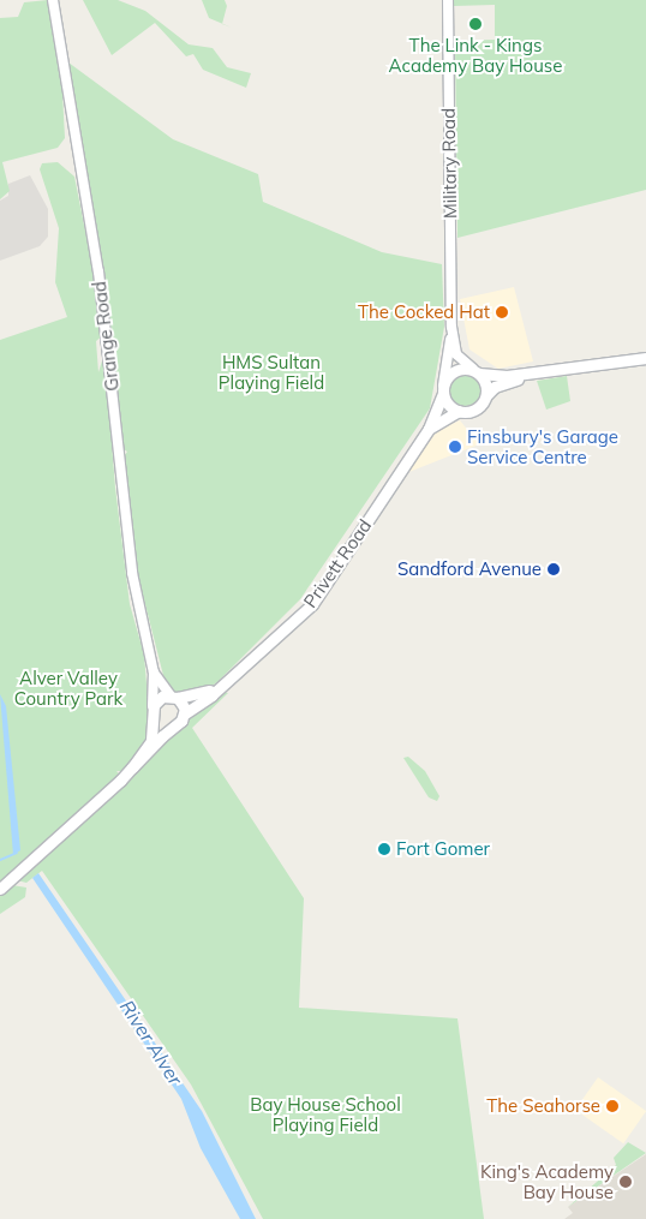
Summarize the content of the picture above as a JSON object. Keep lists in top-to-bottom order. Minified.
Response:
{"streets":{"main road":["Privett Road"],"street":["Military Road","Grange Road"]},"crossings":[["Military Road","Privett Road"],["Grange Road","Privett Road"]],"water":["River Alver"],"parks":["HMS Sultan Playing Field","Alver Valley Country Park","Bay House School Playing Field"],"places":["The Link - Kings Academy Bay House","The Cocked Hat","Finsbury's Garage Service Centre","Sandford Avenue","Fort Gomer","The Seahorse","King's Academy Bay House"]}
